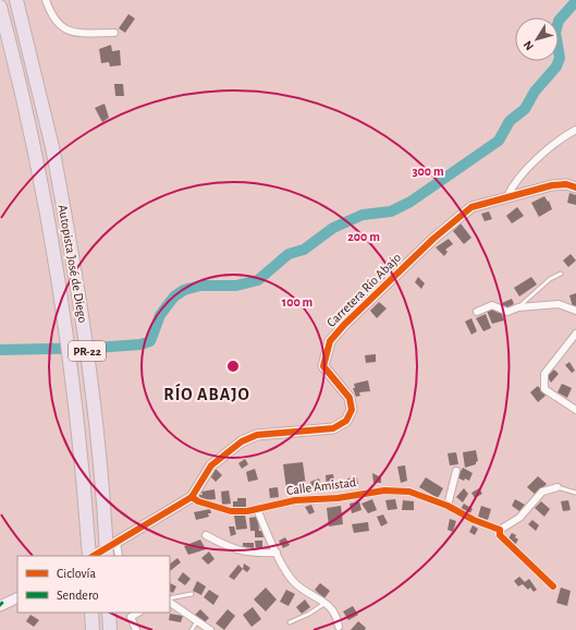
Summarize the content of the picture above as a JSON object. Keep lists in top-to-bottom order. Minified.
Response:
{"streets":{"highway":["Autopista José de Diego","PR-22"],"street":["Carretera Río Abajo","Calle Amistad"]},"crossings":[["Carretera Río Abajo","Calle Amistad"]],"districts":["RÍO ABAJO"],"legend":["Ciclovía","Sendero"],"north":"bottom left","rings":["300 m","200 m","100 m"]}
